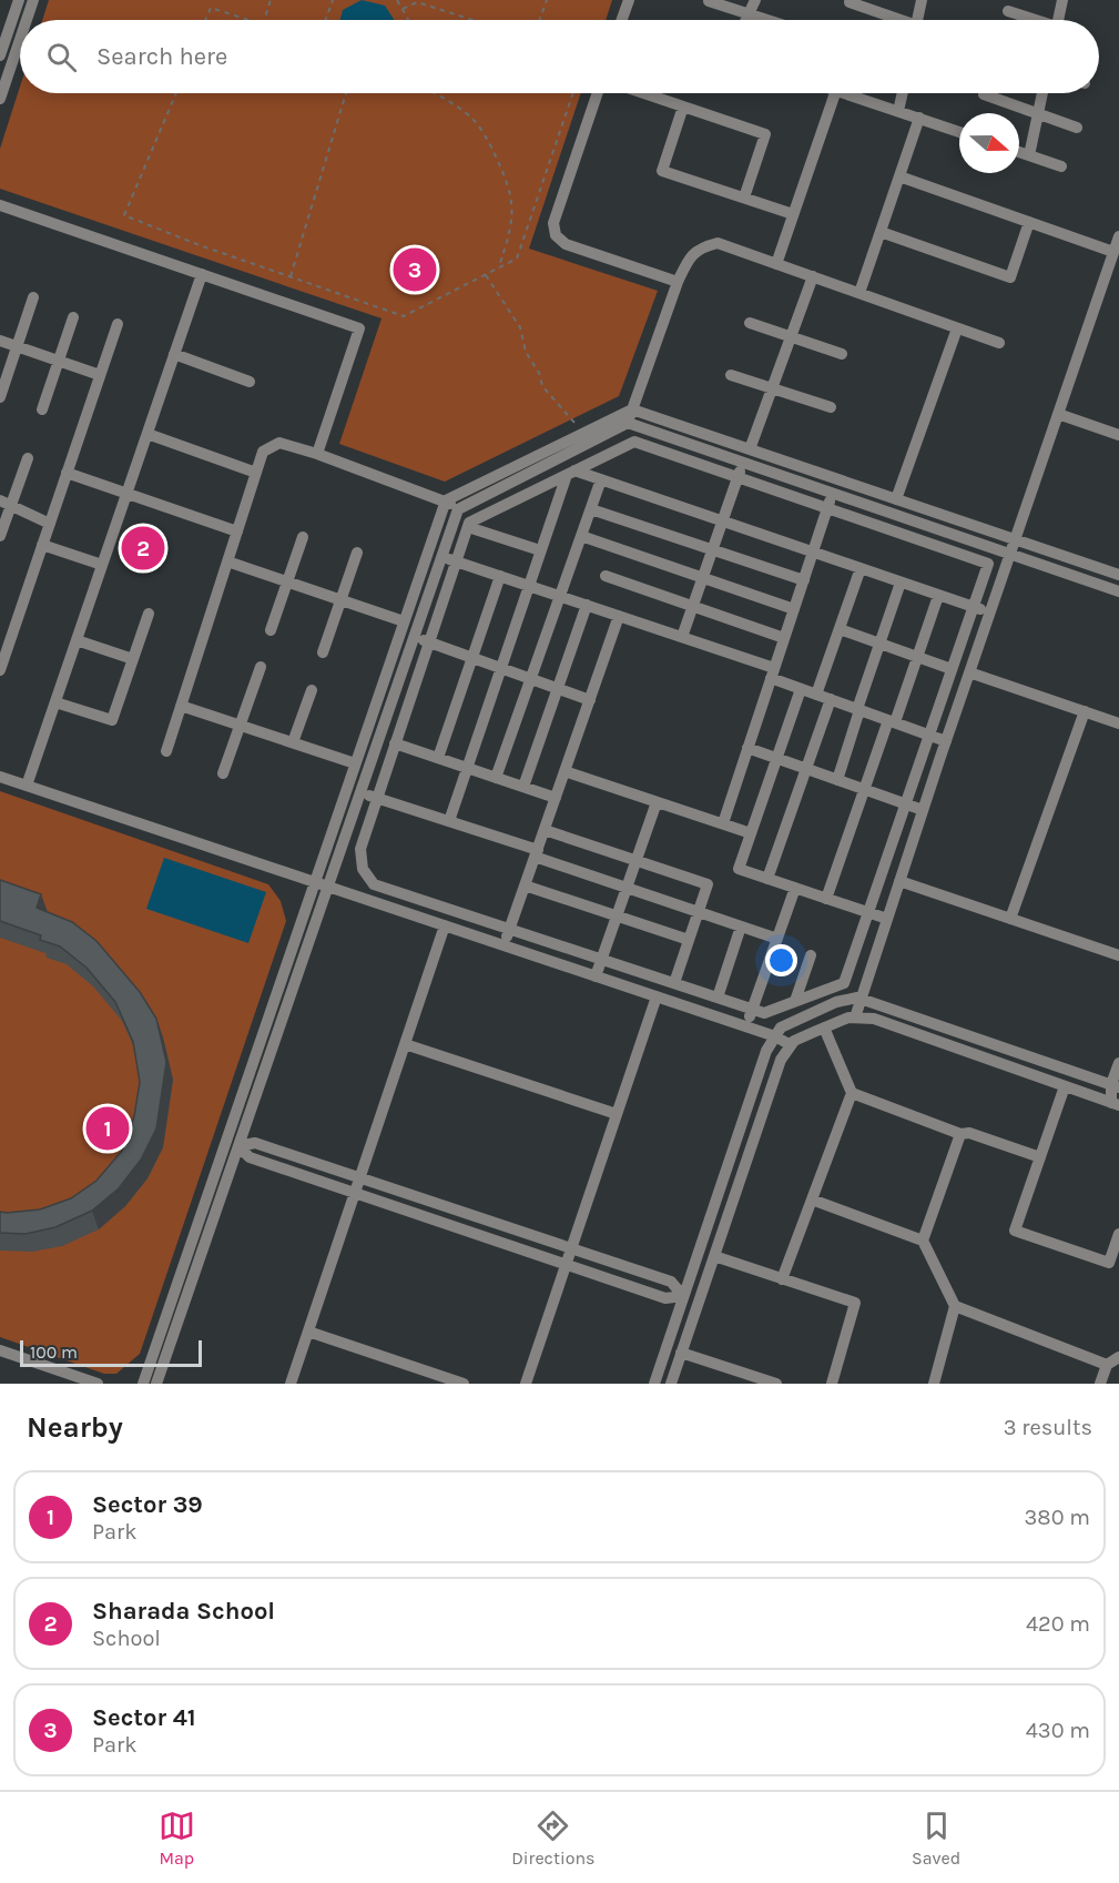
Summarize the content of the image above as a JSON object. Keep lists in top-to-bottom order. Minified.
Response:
{"scale_bar":"100 m","north":"right","page":{"search":"Search here","pins":["3","2","1"],"scale":"100 m","heading":["Nearby","3 results"],"list":[{"mark":"1","name":"Sector 39","note":"Park","value":"380 m"},{"mark":"2","name":"Sharada School","note":"School","value":"420 m"},{"mark":"3","name":"Sector 41","note":"Park","value":"430 m"}],"nav":["Map","Directions","Saved"]}}
